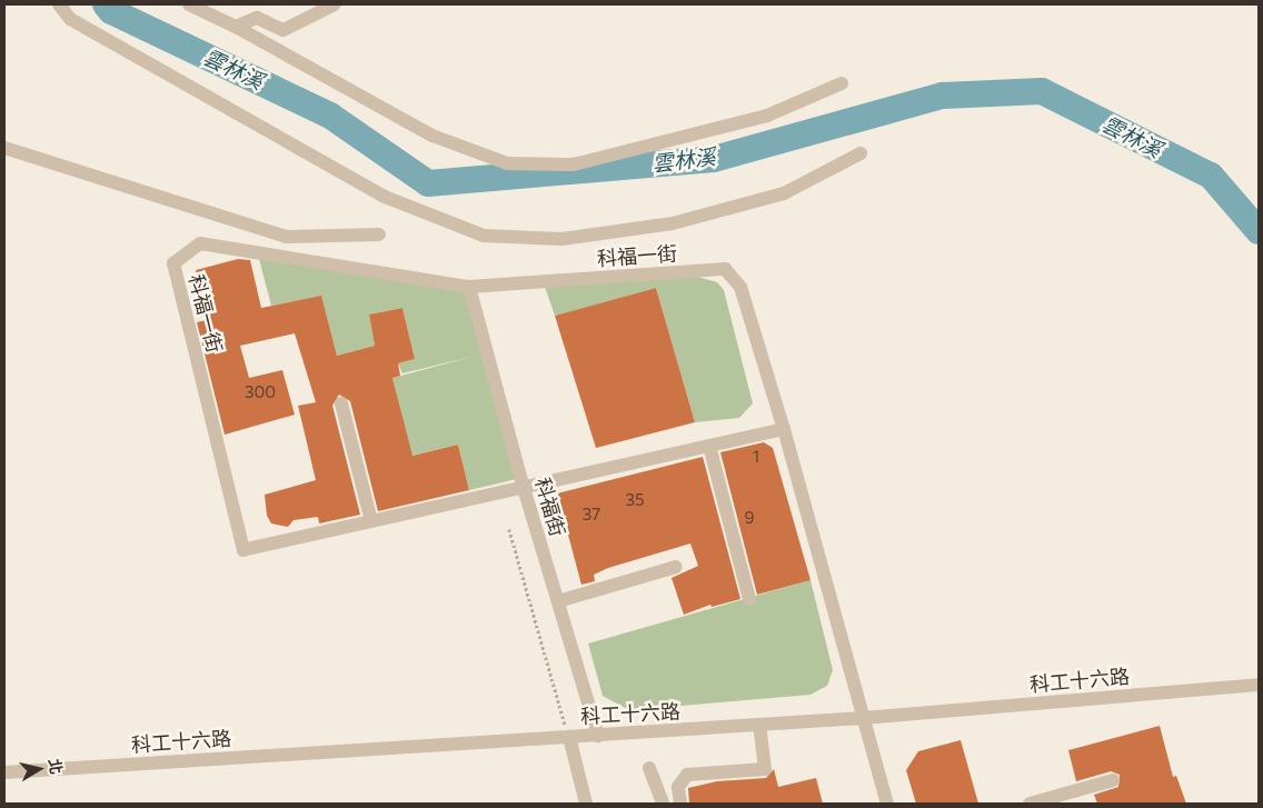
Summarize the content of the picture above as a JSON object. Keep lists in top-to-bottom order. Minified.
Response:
{"streets":{"street":["科福一街","科福街","科工十六路"]},"crossings":[["科福一街","科福街"],["科福一街","科工十六路"],["科福街","科工十六路"]],"water":["雲林溪"],"house_numbers":["300","1","35","37","9"],"north":"right"}
